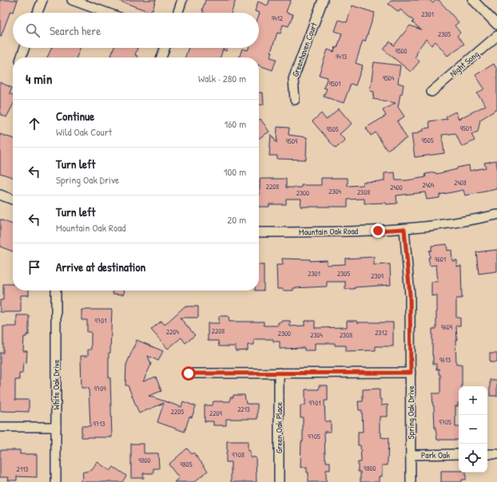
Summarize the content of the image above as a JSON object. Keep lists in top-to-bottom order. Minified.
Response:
{"streets":{"street":["Greenhaven Court","Night Song","Mountain Oak Road","White Oak Drive","Spring Oak Drive","Green Oak Place","Park Oak"]},"crossings":[["Mountain Oak Road","Spring Oak Drive"],["Spring Oak Drive","Park Oak"]],"house_numbers":["2301","9412","2305","9500","9413","9504","9501","9501","9505","9505","9509","2408","2404","2208","2400","2304","2308","2300","9601","2301","2305","2309","9701","9609","2208","2204","2312","2300","2304","2308","9613","9709","9701","2213","2205","2209","9705","9713","9705","9708","9800","9805","9800","2113"],"page":{"search":"Search here","heading":["4 min","Walk · 280 m"],"list":[["Continue","Wild Oak Court","160 m"],["Turn left","Spring Oak Drive","100 m"],["Turn left","Mountain Oak Road","20 m"],"Arrive at destination"],"map_buttons":["+","−"]}}
